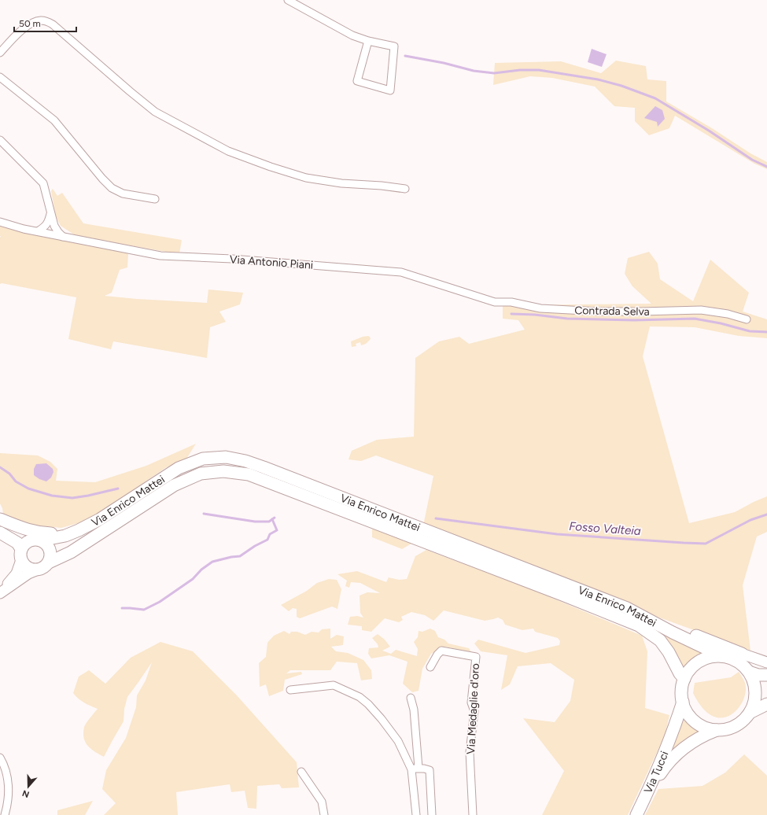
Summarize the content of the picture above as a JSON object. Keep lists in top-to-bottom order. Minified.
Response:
{"streets":{"main road":["Via Enrico Mattei","Via Tucci"],"street":["Via Antonio Piani","Contrada Selva","Via Medaglie d'oro"]},"crossings":[["Via Antonio Piani","Contrada Selva"],["Via Enrico Mattei","Via Tucci"]],"water":["Fosso Valteia"],"scale_bar":"50 m","north":"bottom"}
